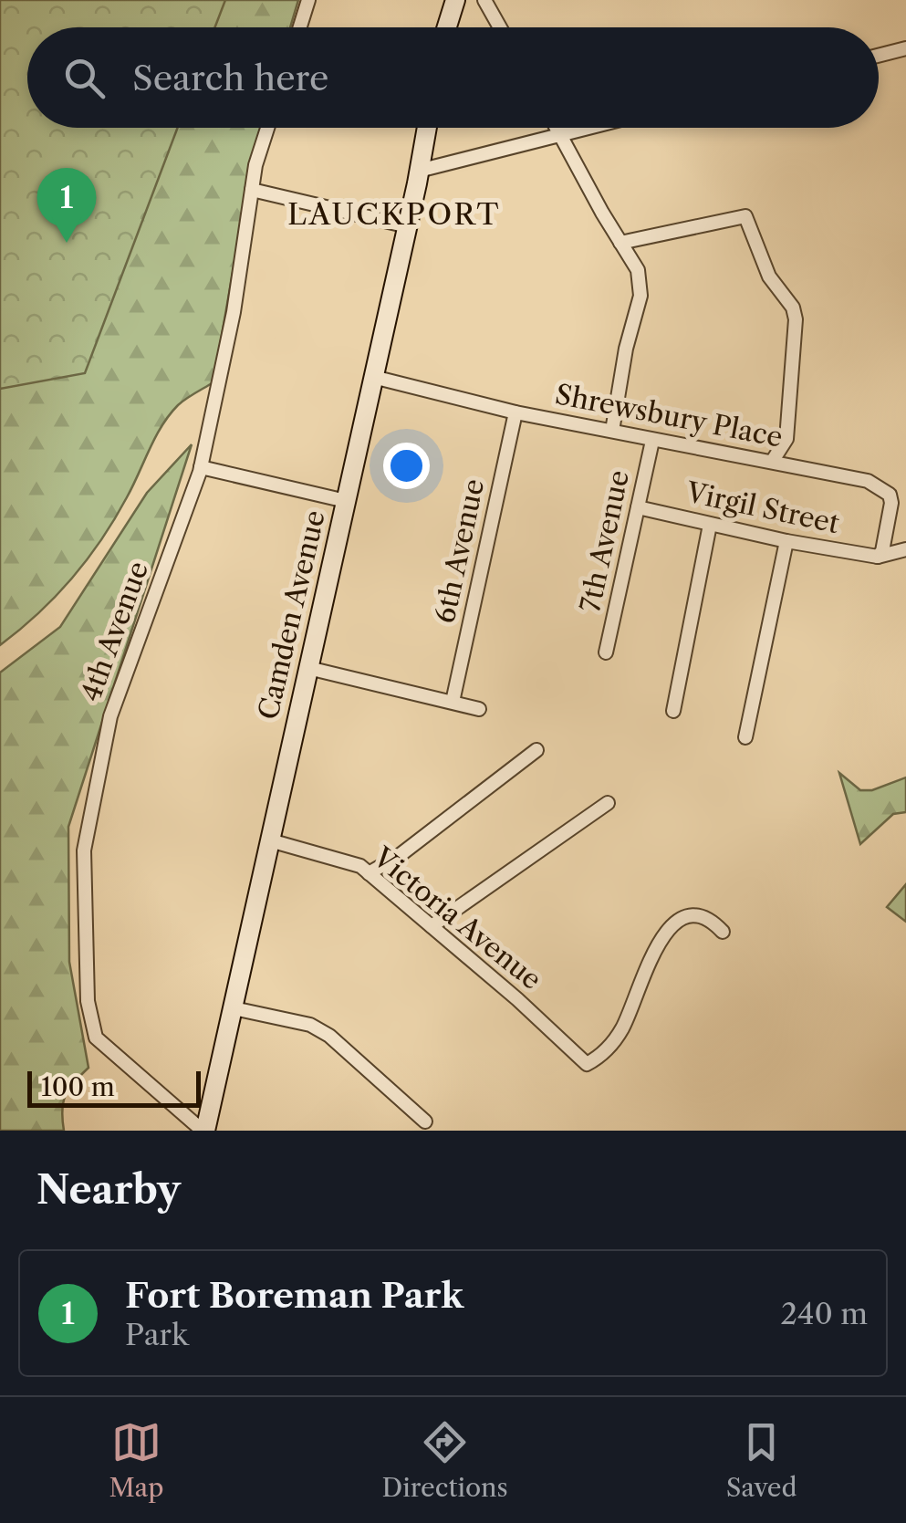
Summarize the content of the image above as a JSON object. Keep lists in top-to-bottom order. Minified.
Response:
{"streets":{"street":["Shrewsbury Place","Virgil Street","7th Avenue","6th Avenue","Camden Avenue","4th Avenue","Victoria Avenue"]},"crossings":[["Shrewsbury Place","Virgil Street"],["Shrewsbury Place","7th Avenue"],["Shrewsbury Place","6th Avenue"],["Shrewsbury Place","Camden Avenue"],["Virgil Street","7th Avenue"],["Camden Avenue","4th Avenue"],["Camden Avenue","Victoria Avenue"]],"districts":["LAUCKPORT"],"scale_bar":"100 m","page":{"search":"Search here","pins":"1","scale":"100 m","heading":"Nearby","list":[{"mark":"1","name":"Fort Boreman Park","note":"Park","value":"240 m"}],"nav":["Map","Directions","Saved"]}}
